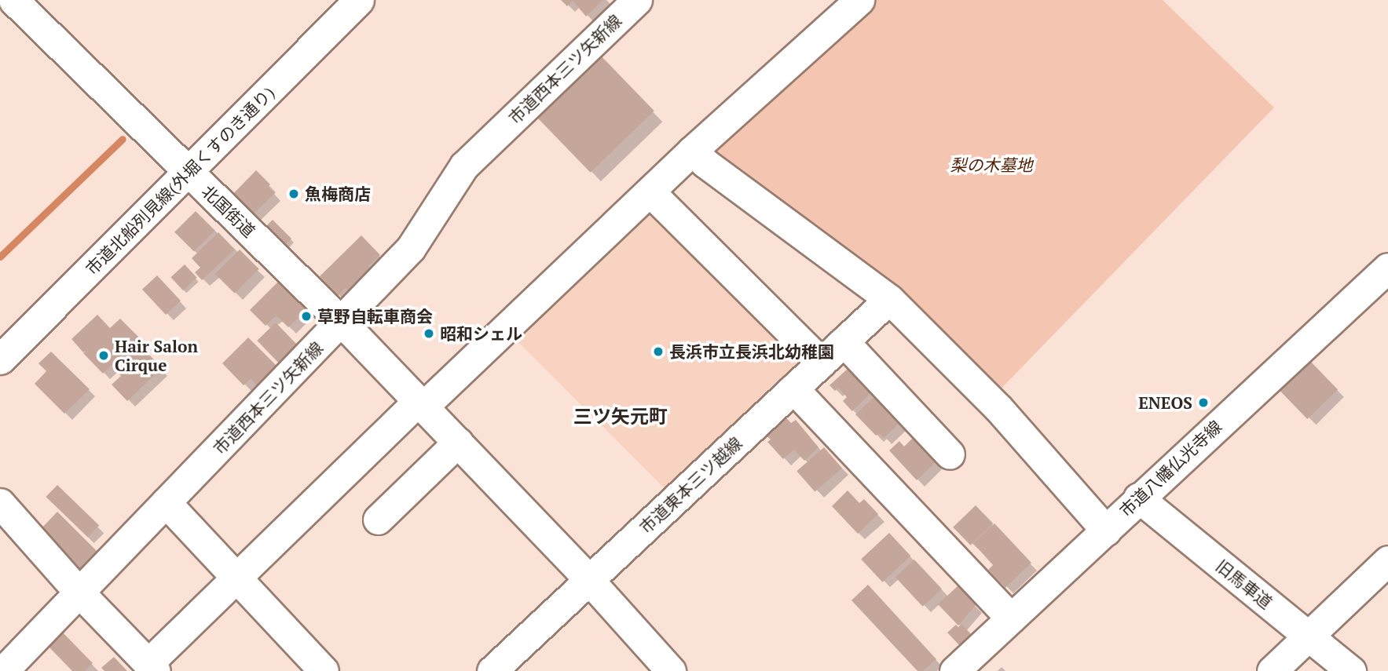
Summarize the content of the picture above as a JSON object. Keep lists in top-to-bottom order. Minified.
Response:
{"streets":{"street":["市道西本三ツ矢新線","市道北船列見線(外堀くすのき通り)","北国街道","市道八幡仏光寺線","市道東本三ツ越線","旧馬車道"]},"crossings":[["市道西本三ツ矢新線","北国街道"],["市道北船列見線(外堀くすのき通り)","北国街道"],["北国街道","市道東本三ツ越線"],["市道八幡仏光寺線","旧馬車道"]],"districts":["三ツ矢元町"],"parks":["梨の木墓地"],"places":["魚梅商店","草野自転車商会","昭和シェル","長浜市立長浜北幼稚園","Hair Salon Cirque","ENEOS"]}
